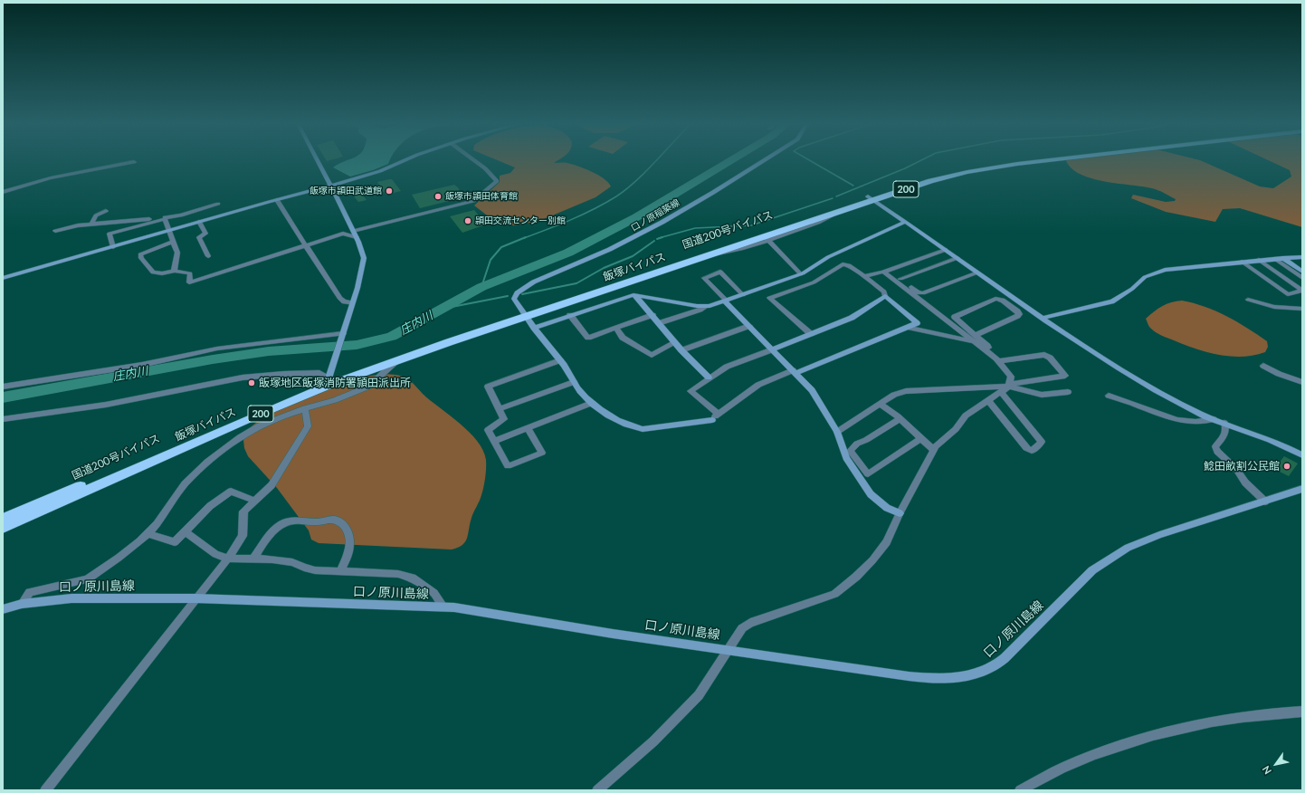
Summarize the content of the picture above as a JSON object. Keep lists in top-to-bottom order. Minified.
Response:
{"streets":{"highway":["200","国道200号バイパス","飯塚バイパス"],"street":["口ノ原稲築線","口ノ原川島線"]},"crossings":[["口ノ原稲築線","国道200号バイパス"],["口ノ原稲築線","飯塚バイパス"],["国道200号バイパス","飯塚バイパス"]],"water":["庄内川"],"places":["飯塚市頴田武道館","飯塚市頴田体育館","頴田交流センター別館","飯塚地区飯塚消防署頴田派出所","鯰田畝割公民館"],"north":"bottom left"}
